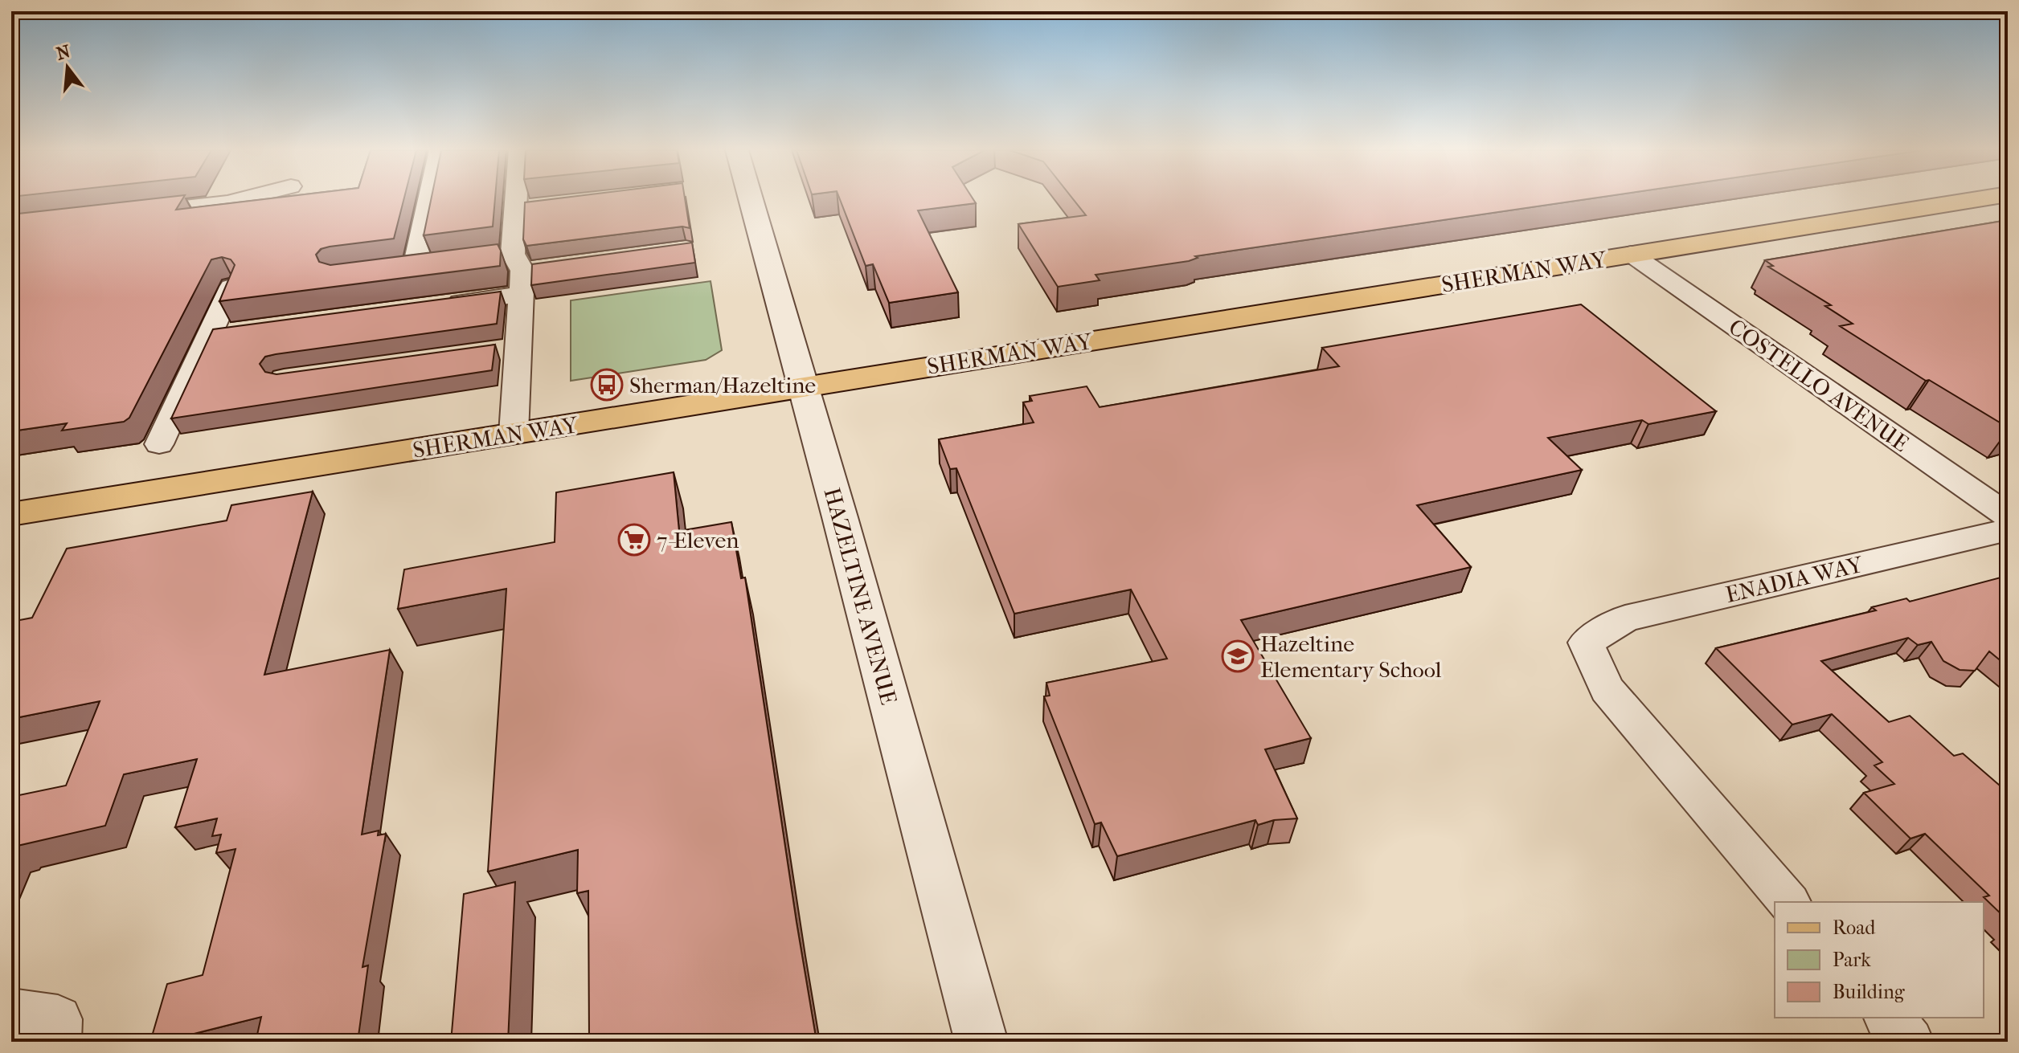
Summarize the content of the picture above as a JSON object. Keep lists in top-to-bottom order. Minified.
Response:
{"streets":{"main road":["SHERMAN WAY"],"street":["COSTELLO AVENUE","ENADIA WAY","HAZELTINE AVENUE"]},"crossings":[["SHERMAN WAY","COSTELLO AVENUE"],["SHERMAN WAY","HAZELTINE AVENUE"]],"places":{"bus stop":["Sherman/Hazeltine"],"supermarket":["7-Eleven"],"school or university":["Hazeltine Elementary School"]},"legend":["Road","Park","Building"],"north":"top"}
